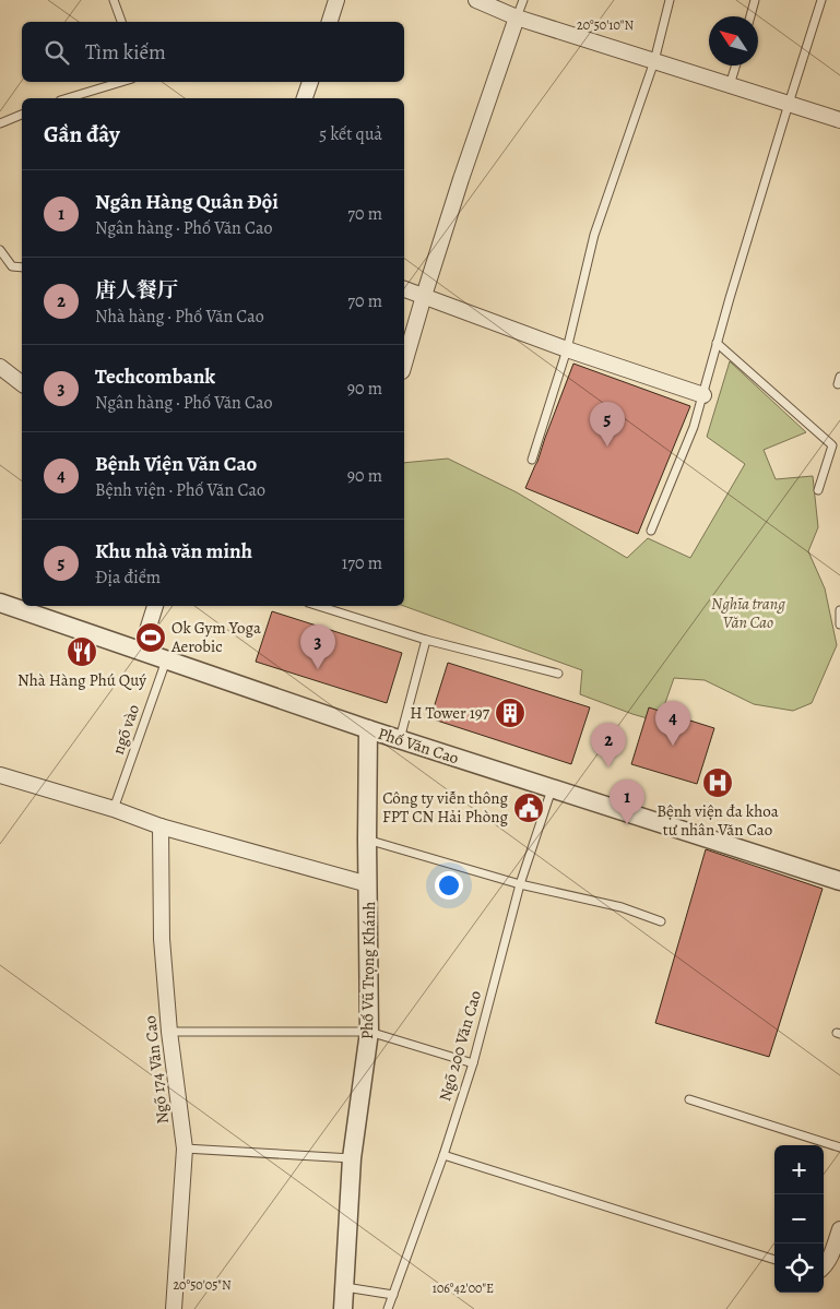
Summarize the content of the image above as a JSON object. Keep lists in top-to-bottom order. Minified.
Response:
{"streets":{"street":["Phố Văn Cao","Phố Vũ Trọng Khánh","Ngõ 174 Văn Cao"],"lane":["ngõ vào","Ngõ 200 Văn Cao"]},"crossings":[["ngõ vào","Phố Văn Cao"],["Phố Văn Cao","Phố Vũ Trọng Khánh"],["Phố Văn Cao","Ngõ 200 Văn Cao"]],"parks":["Nghĩa trang Văn Cao"],"places":{"sports":["Ok Gym Yoga Aerobic"],"restaurant":["Nhà Hàng Phú Quý"],"building":["H Tower 197"],"hospital":["Bệnh viện đa khoa tư nhân Văn Cao"],"public building":["Công ty viễn thông FPT CN Hải Phòng"]},"north":"top left","page":{"search":"Tìm kiếm","heading":["Gần đây","5 kết quả"],"list":[{"mark":"1","name":"Ngân Hàng Quân Đội","note":"Ngân hàng · Phố Văn Cao","value":"70 m"},{"mark":"2","name":"唐人餐厅","note":"Nhà hàng · Phố Văn Cao","value":"70 m"},{"mark":"3","name":"Techcombank","note":"Ngân hàng · Phố Văn Cao","value":"90 m"},{"mark":"4","name":"Bệnh Viện Văn Cao","note":"Bệnh viện · Phố Văn Cao","value":"90 m"},{"mark":"5","name":"Khu nhà văn minh","note":"Địa điểm","value":"170 m"}],"pins":["5","3","4","2","1"],"map_buttons":["+","−"]},"coordinates":["20°50'10\"N","20°50'05\"N","106°42'00\"E"]}
